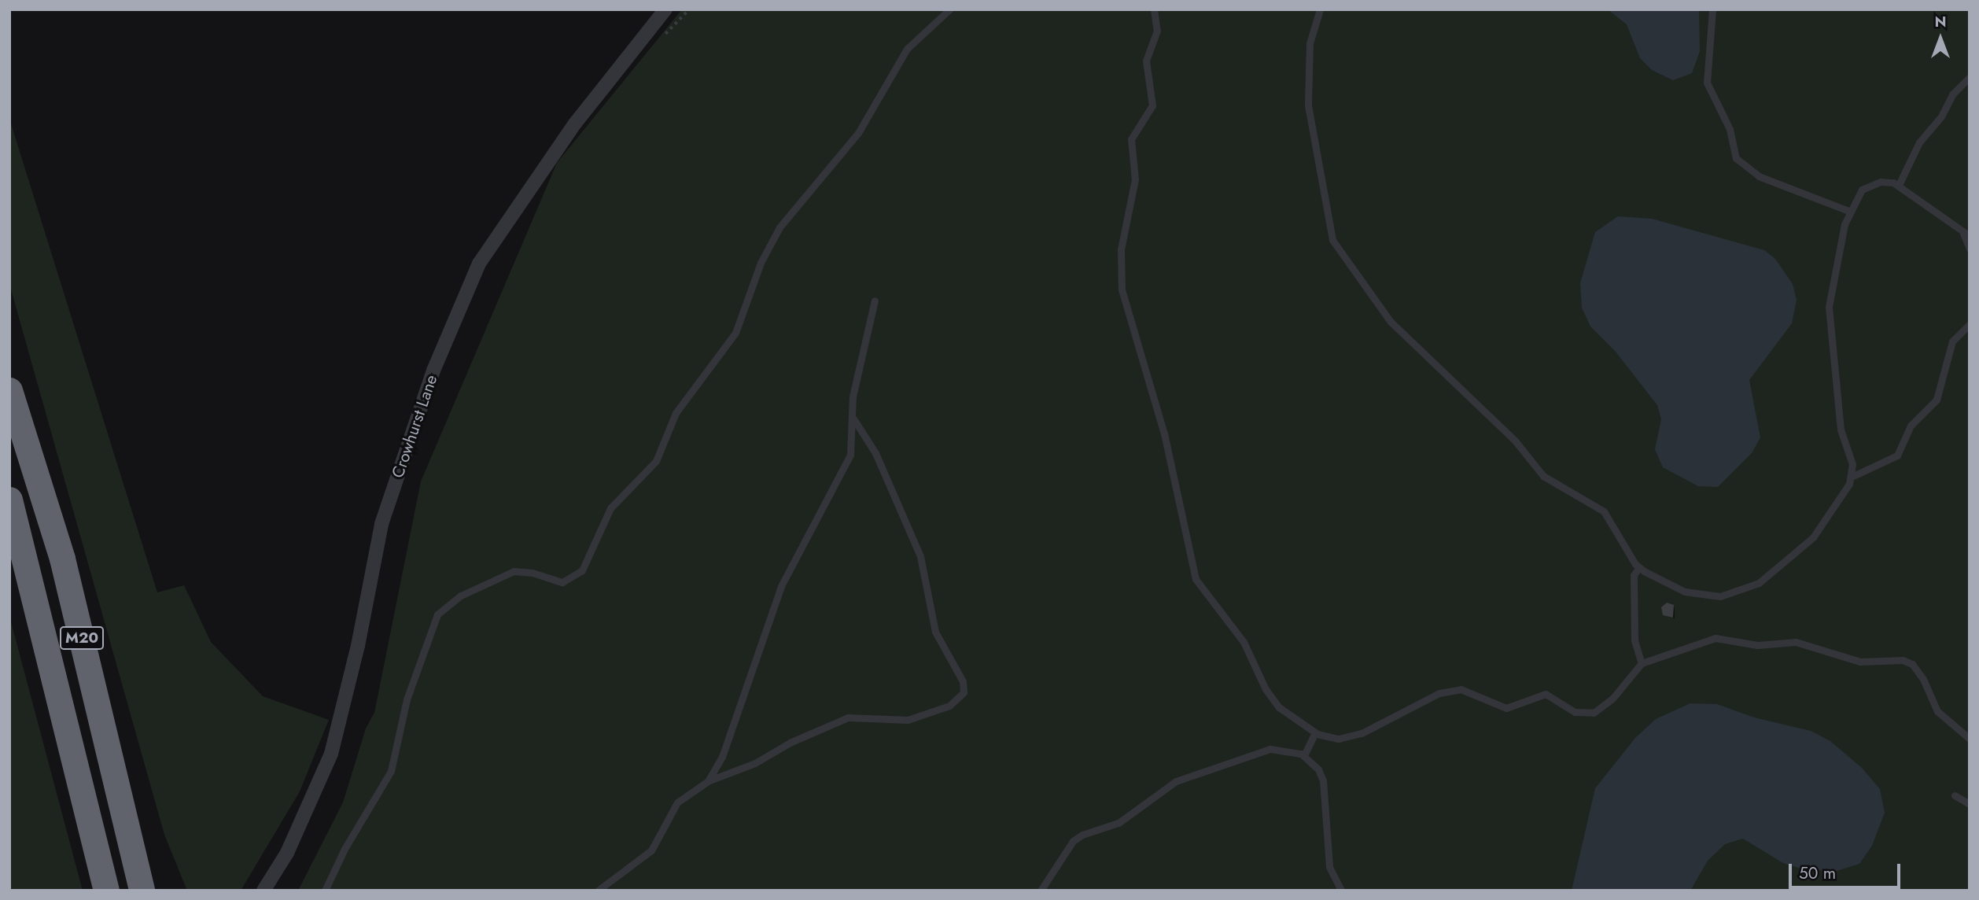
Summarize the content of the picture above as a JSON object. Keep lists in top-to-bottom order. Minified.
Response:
{"streets":{"highway":["M20"],"street":["Crowhurst Lane"]},"scale_bar":"50 m","north":"top"}
